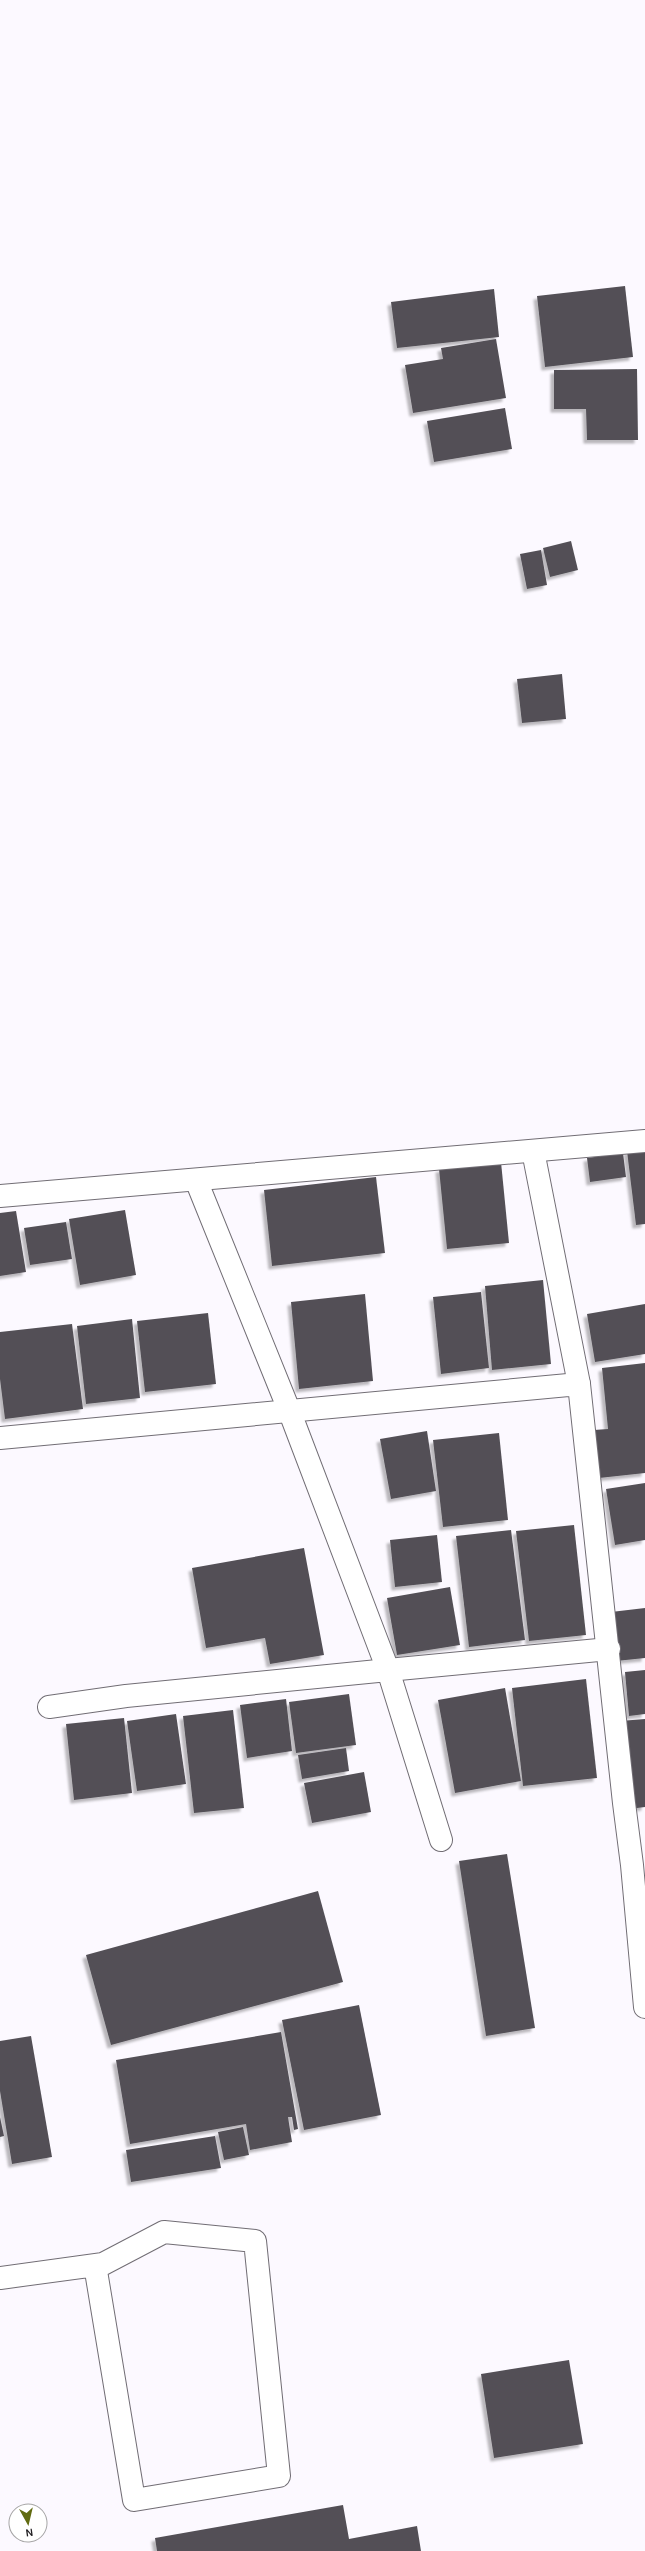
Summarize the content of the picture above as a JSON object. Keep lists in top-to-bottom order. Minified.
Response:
{"north":"bottom"}
